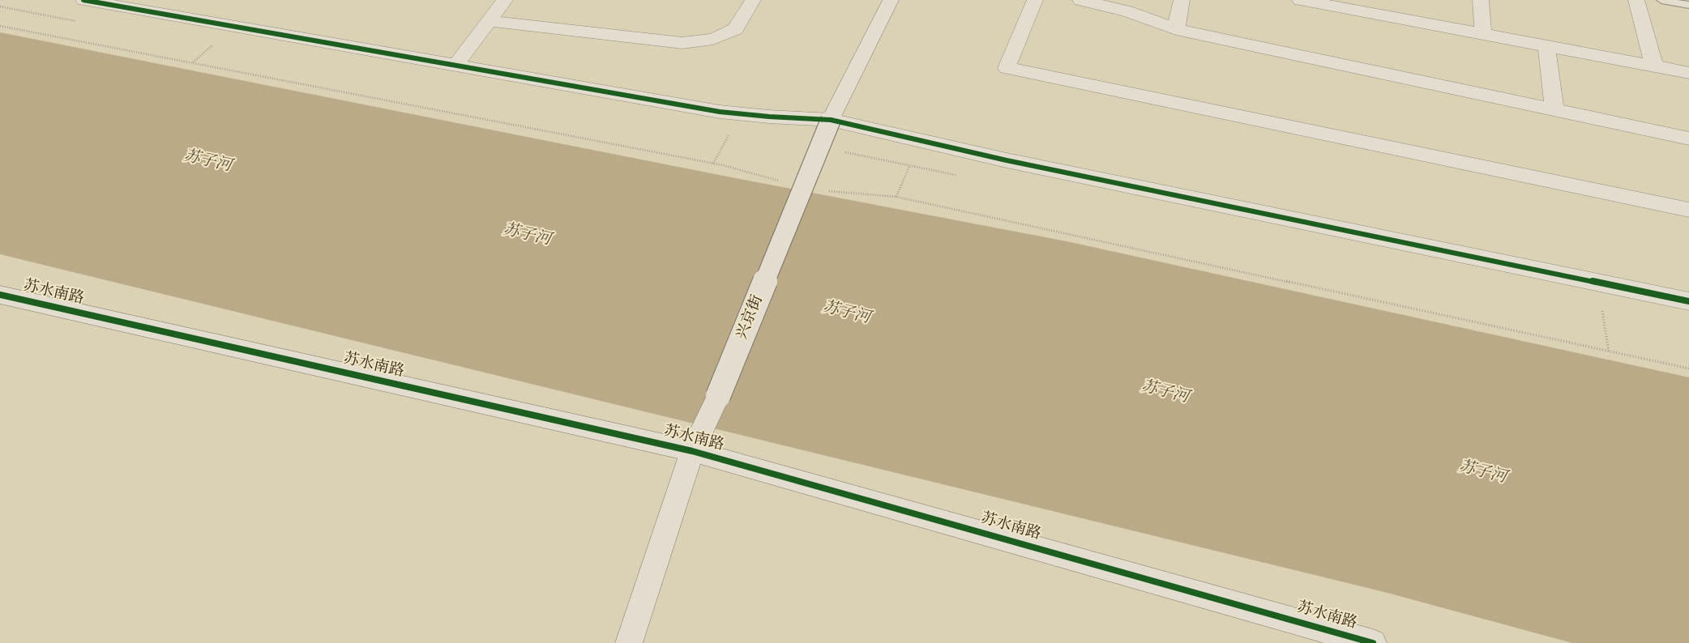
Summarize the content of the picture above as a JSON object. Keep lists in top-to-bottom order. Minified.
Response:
{"streets":{"street":["苏水南路","兴京街"]},"crossings":[["苏水南路","兴京街"]],"water":["苏子河"]}
